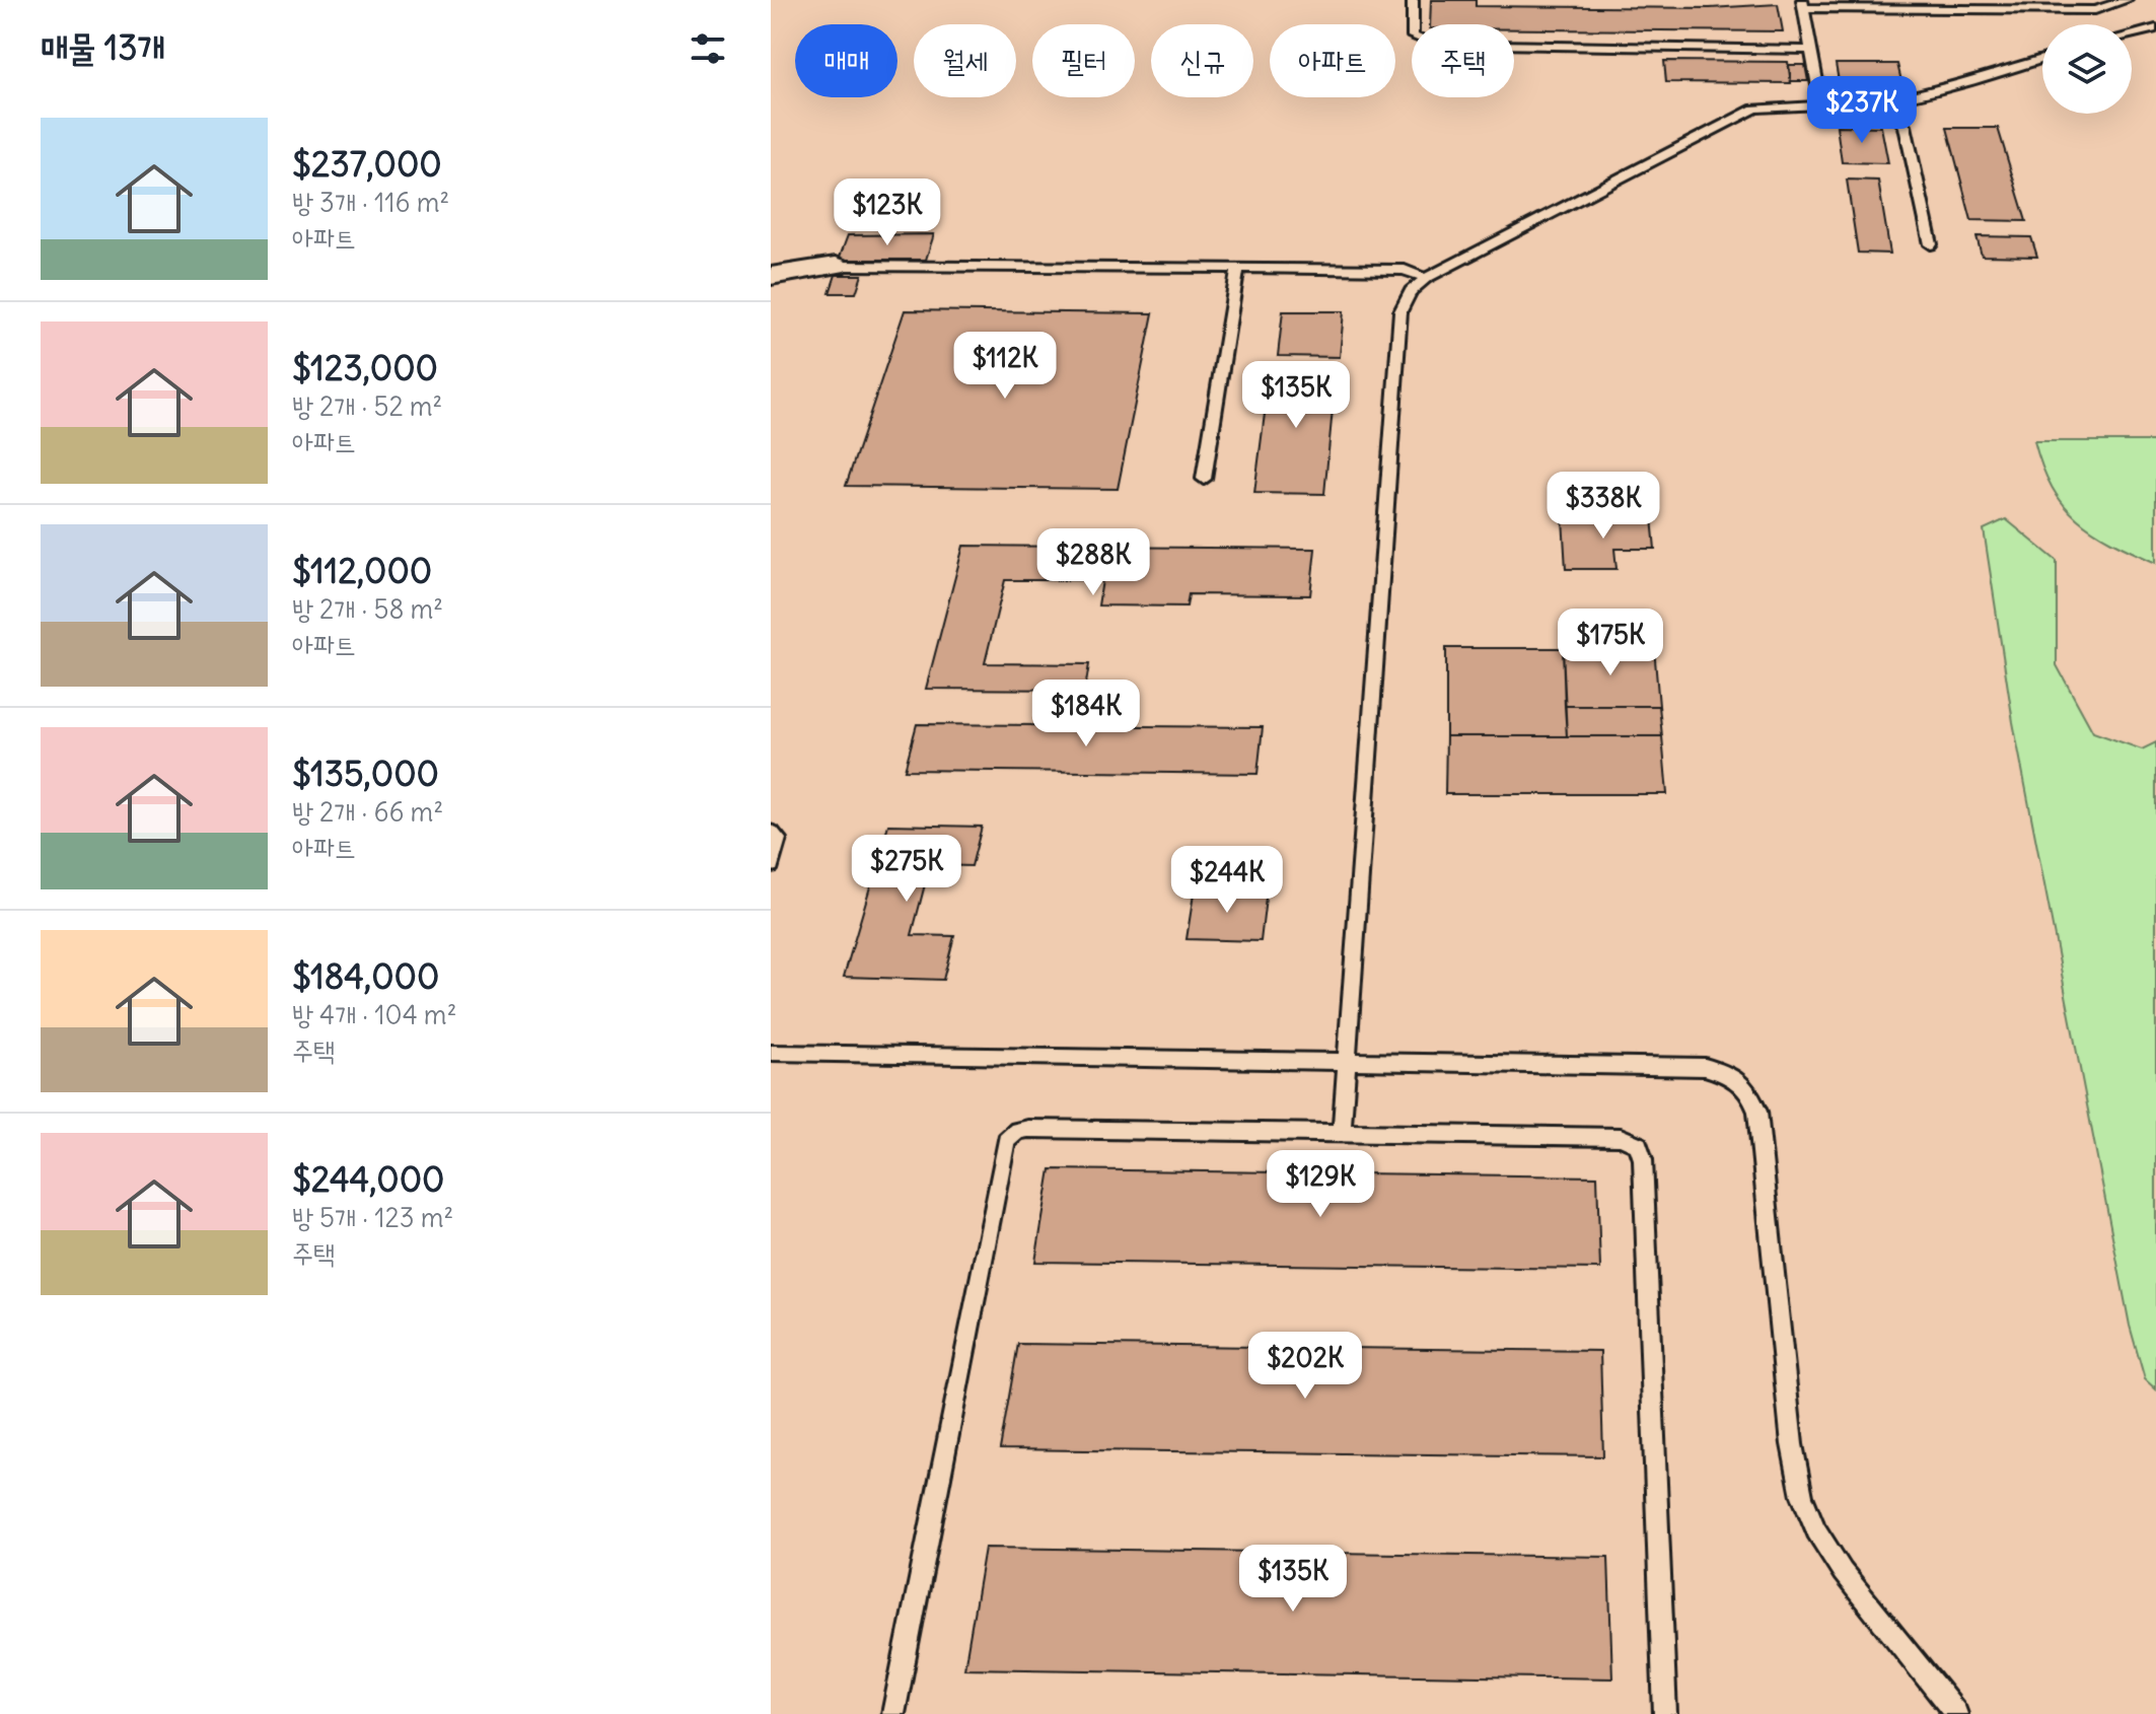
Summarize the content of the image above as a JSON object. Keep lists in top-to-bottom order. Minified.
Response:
{"page":{"heading":"매물 13개","chip":["매매","월세","필터","신규","아파트","주택"],"price":["$237K","$123K","$112K","$135K","$338K","$288K","$175K","$184K","$275K","$244K","$129K","$202K","$135K"],"list":[{"name":"$237,000","note":"방 3개 · 116 m² · 아파트"},{"name":"$123,000","note":"방 2개 · 52 m² · 아파트"},{"name":"$112,000","note":"방 2개 · 58 m² · 아파트"},{"name":"$135,000","note":"방 2개 · 66 m² · 아파트"},{"name":"$184,000","note":"방 4개 · 104 m² · 주택"},{"name":"$244,000","note":"방 5개 · 123 m² · 주택"}]}}
